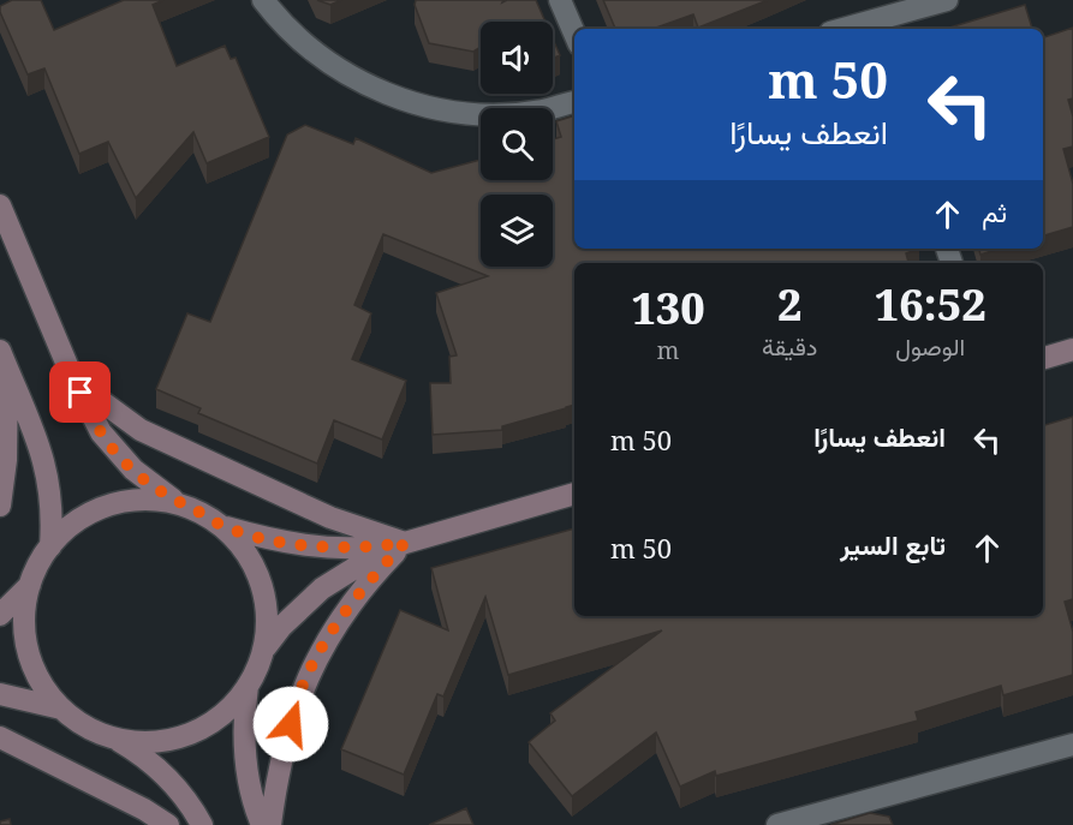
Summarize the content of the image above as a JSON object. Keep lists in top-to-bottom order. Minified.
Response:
{"page":{"turn":["50 m","انعطف يسارًا"],"then":"ثم","eta":["16:52","الوصول","2","دقيقة","130","m"],"list":[{"name":"انعطف يسارًا","value":"50 m"},{"name":"تابع السير","value":"50 m"}]}}
